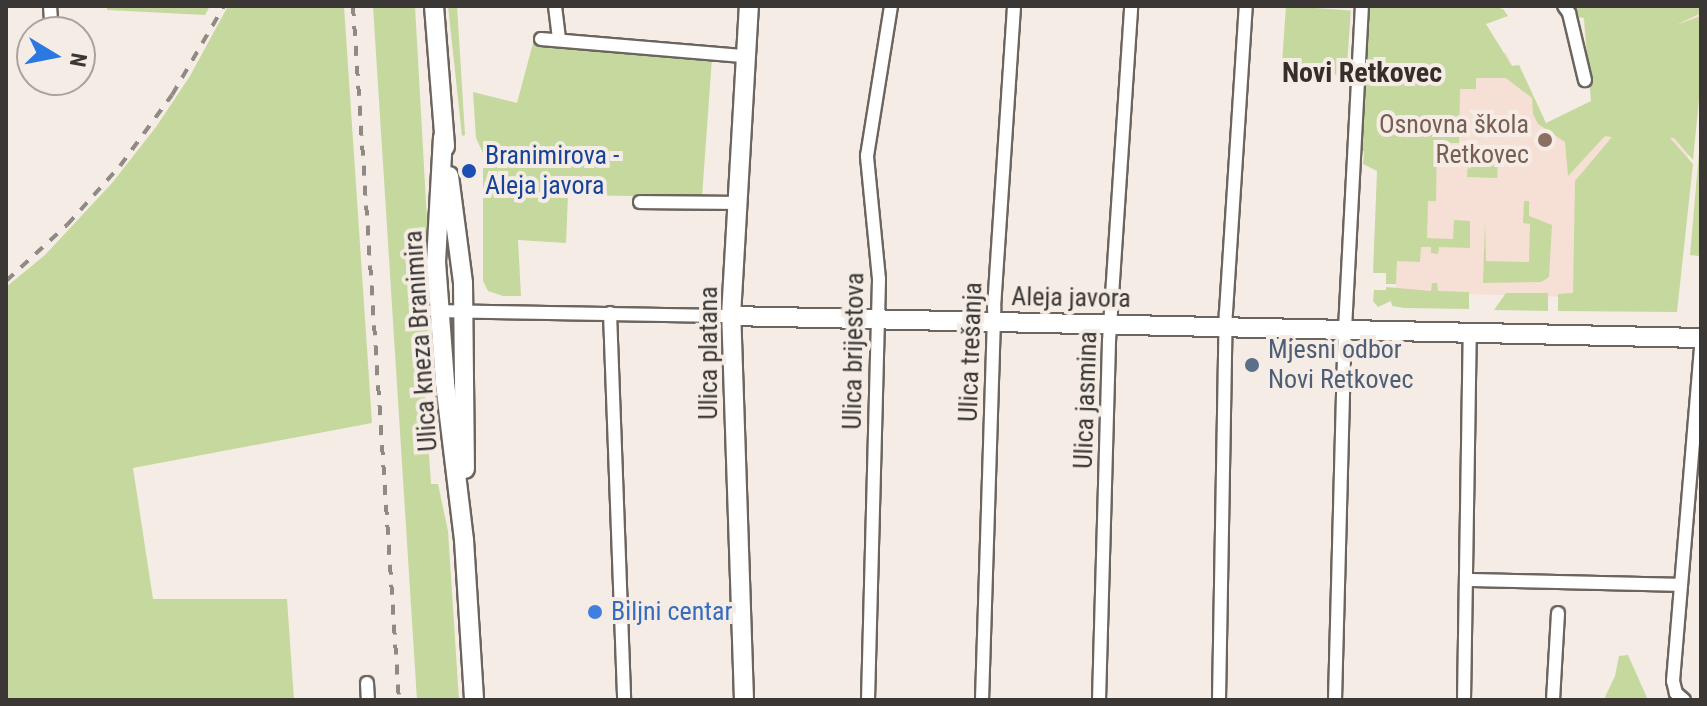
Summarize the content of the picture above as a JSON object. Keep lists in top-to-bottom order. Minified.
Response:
{"streets":{"street":["Aleja javora","Ulica kneza Branimira","Ulica brijestova","Ulica trešanja","Ulica platana","Ulica jasmina"]},"crossings":[["Aleja javora","Ulica kneza Branimira"],["Aleja javora","Ulica brijestova"],["Aleja javora","Ulica trešanja"],["Aleja javora","Ulica platana"],["Aleja javora","Ulica jasmina"]],"districts":["Novi Retkovec"],"places":["Osnovna škola Retkovec","Branimirova - Aleja javora","Mjesni odbor Novi Retkovec","Biljni centar"],"north":"right"}
